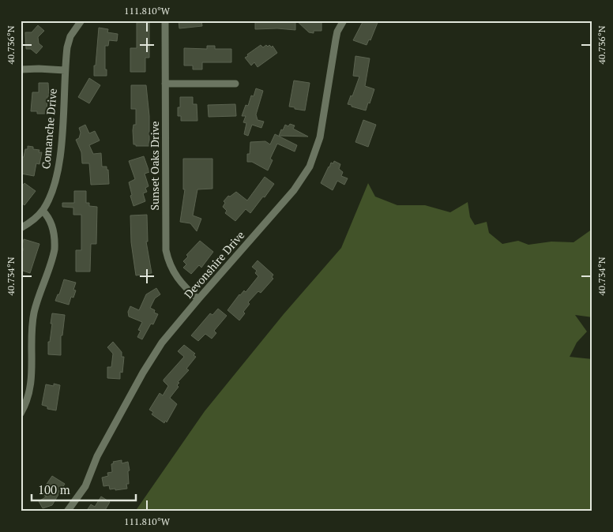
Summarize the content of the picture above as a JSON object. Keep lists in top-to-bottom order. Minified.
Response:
{"streets":{"street":["Comanche Drive","Sunset Oaks Drive","Devonshire Drive"]},"crossings":[["Sunset Oaks Drive","Devonshire Drive"]],"scale_bar":"100 m","coordinates":["111.810°W","40.736°N","40.734°N"]}
